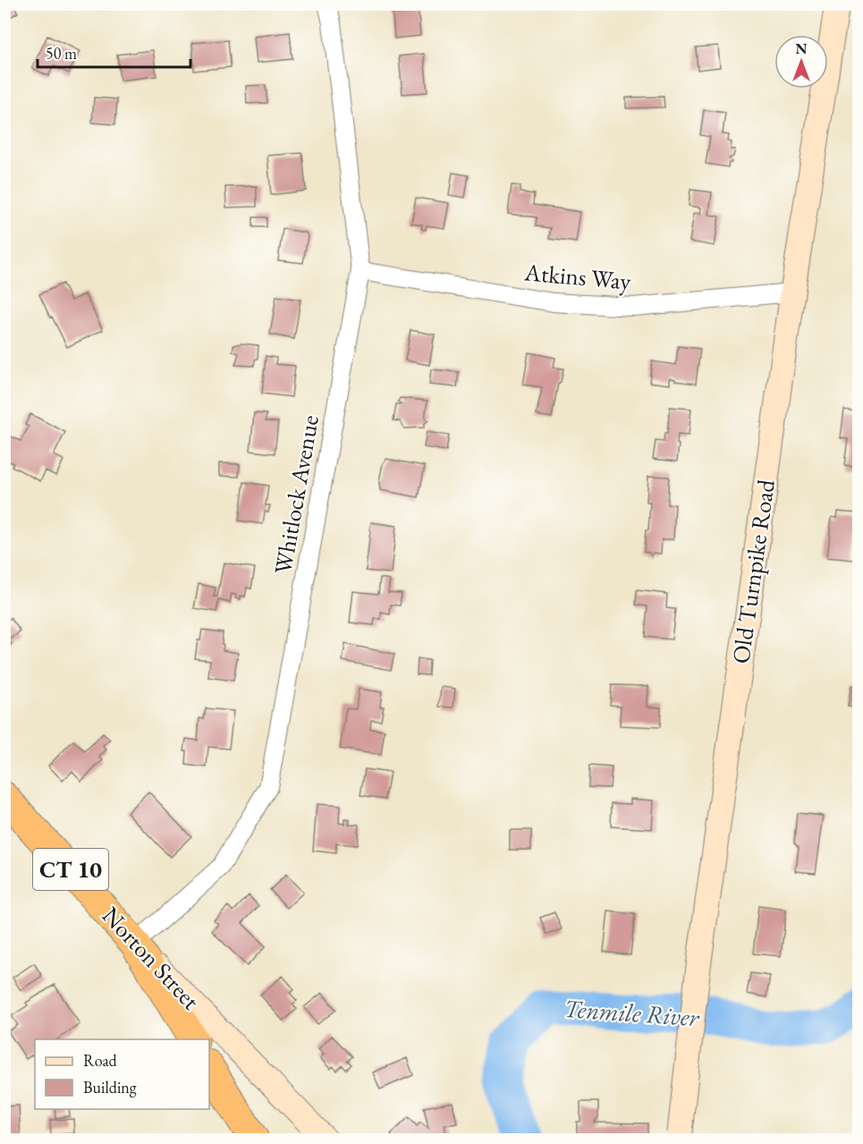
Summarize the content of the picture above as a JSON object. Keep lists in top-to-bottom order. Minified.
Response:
{"streets":{"highway":["CT 10","Norton Street"],"main road":["Old Turnpike Road"],"street":["Atkins Way","Whitlock Avenue"]},"crossings":[["Atkins Way","Whitlock Avenue"],["Atkins Way","Old Turnpike Road"],["Whitlock Avenue","CT 10"],["Whitlock Avenue","Norton Street"],["CT 10","Norton Street"]],"water":["Tenmile River"],"legend":["Road","Building"],"scale_bar":"50 m","north":"top"}
